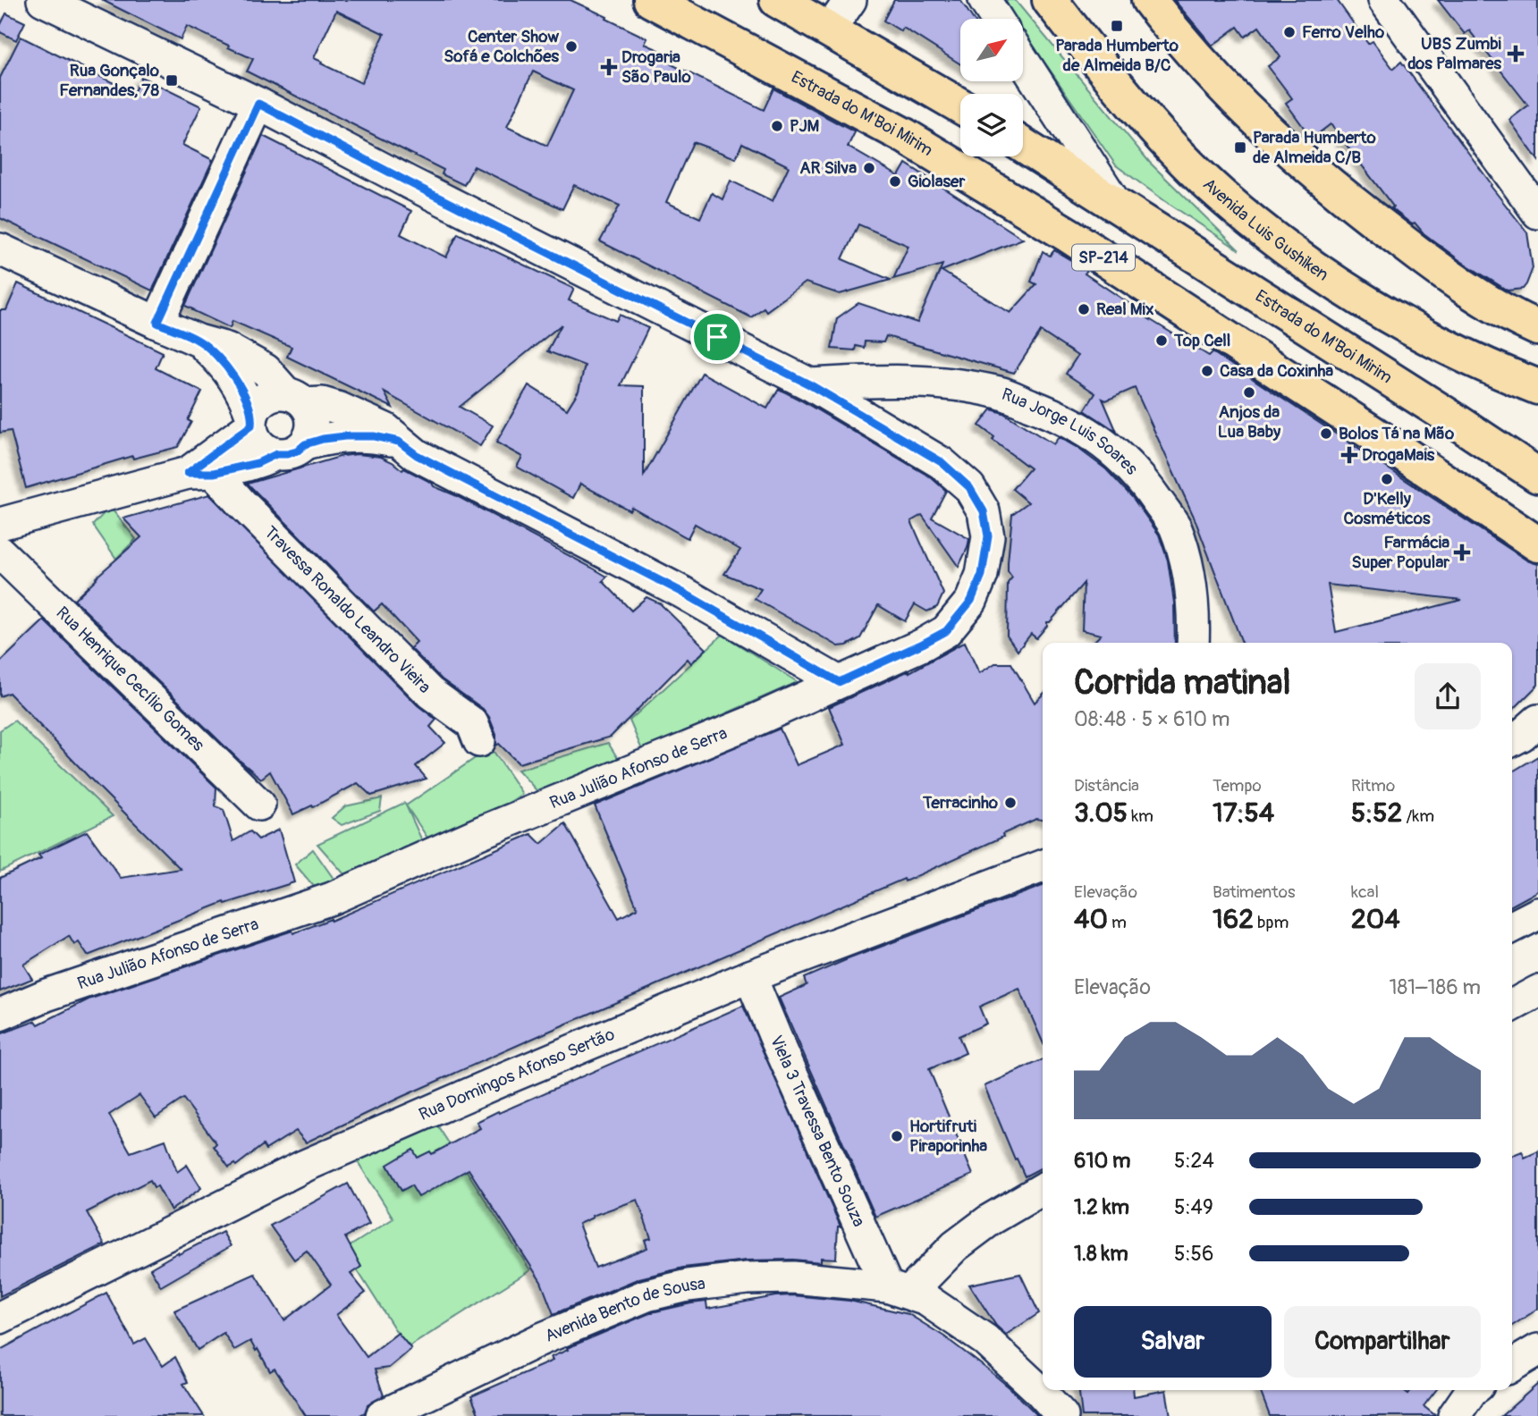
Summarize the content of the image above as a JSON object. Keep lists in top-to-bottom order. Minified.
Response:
{"streets":{"main road":["Estrada do M'Boi Mirim","Avenida Luis Gushiken","SP-214"],"street":["Rua Jorge Luis Soares","Travessa Ronaldo Leandro Vieira","Rua Henrique Cecílio Gomes","Rua Julião Afonso de Serra","Rua Domingos Afonso Sertão","Viela 3 Travessa Bento Souza","Avenida Bento de Sousa"]},"crossings":[["Rua Jorge Luis Soares","Rua Julião Afonso de Serra"],["Rua Domingos Afonso Sertão","Viela 3 Travessa Bento Souza"],["Viela 3 Travessa Bento Souza","Avenida Bento de Sousa"]],"places":{"transit":["Parada Humberto de Almeida B/C","Rua Gonçalo Fernandes, 78","Parada Humberto de Almeida C/B"],"other":["Ferro Velho","Center Show Sofá e Colchões","PJM","AR Silva","Giolaser","Real Mix","Top Cell","Casa da Coxinha","Anjos da Lua Baby","Bolos Tá na Mão","D'Kelly Cosméticos","Terracinho","Hortifruti Piraporinha"],"health":["UBS Zumbi dos Palmares","Drogaria São Paulo","DrogaMais","Farmácia Super Popular"]},"north":"top right","page":{"heading":["Corrida matinal","08:48 · 5 × 610 m"],"stats":[["Distância","3.05 km"],["Tempo","17:54"],["Ritmo","5:52 /km"],["Elevação","40 m"],["Batimentos","162 bpm"],["kcal","204"]],"chart":["Elevação","181–186 m"],"list":[{"name":"610 m","note":"5:24"},{"name":"1.2 km","note":"5:49"},{"name":"1.8 km","note":"5:56"}],"buttons":["Salvar","Compartilhar"]}}
